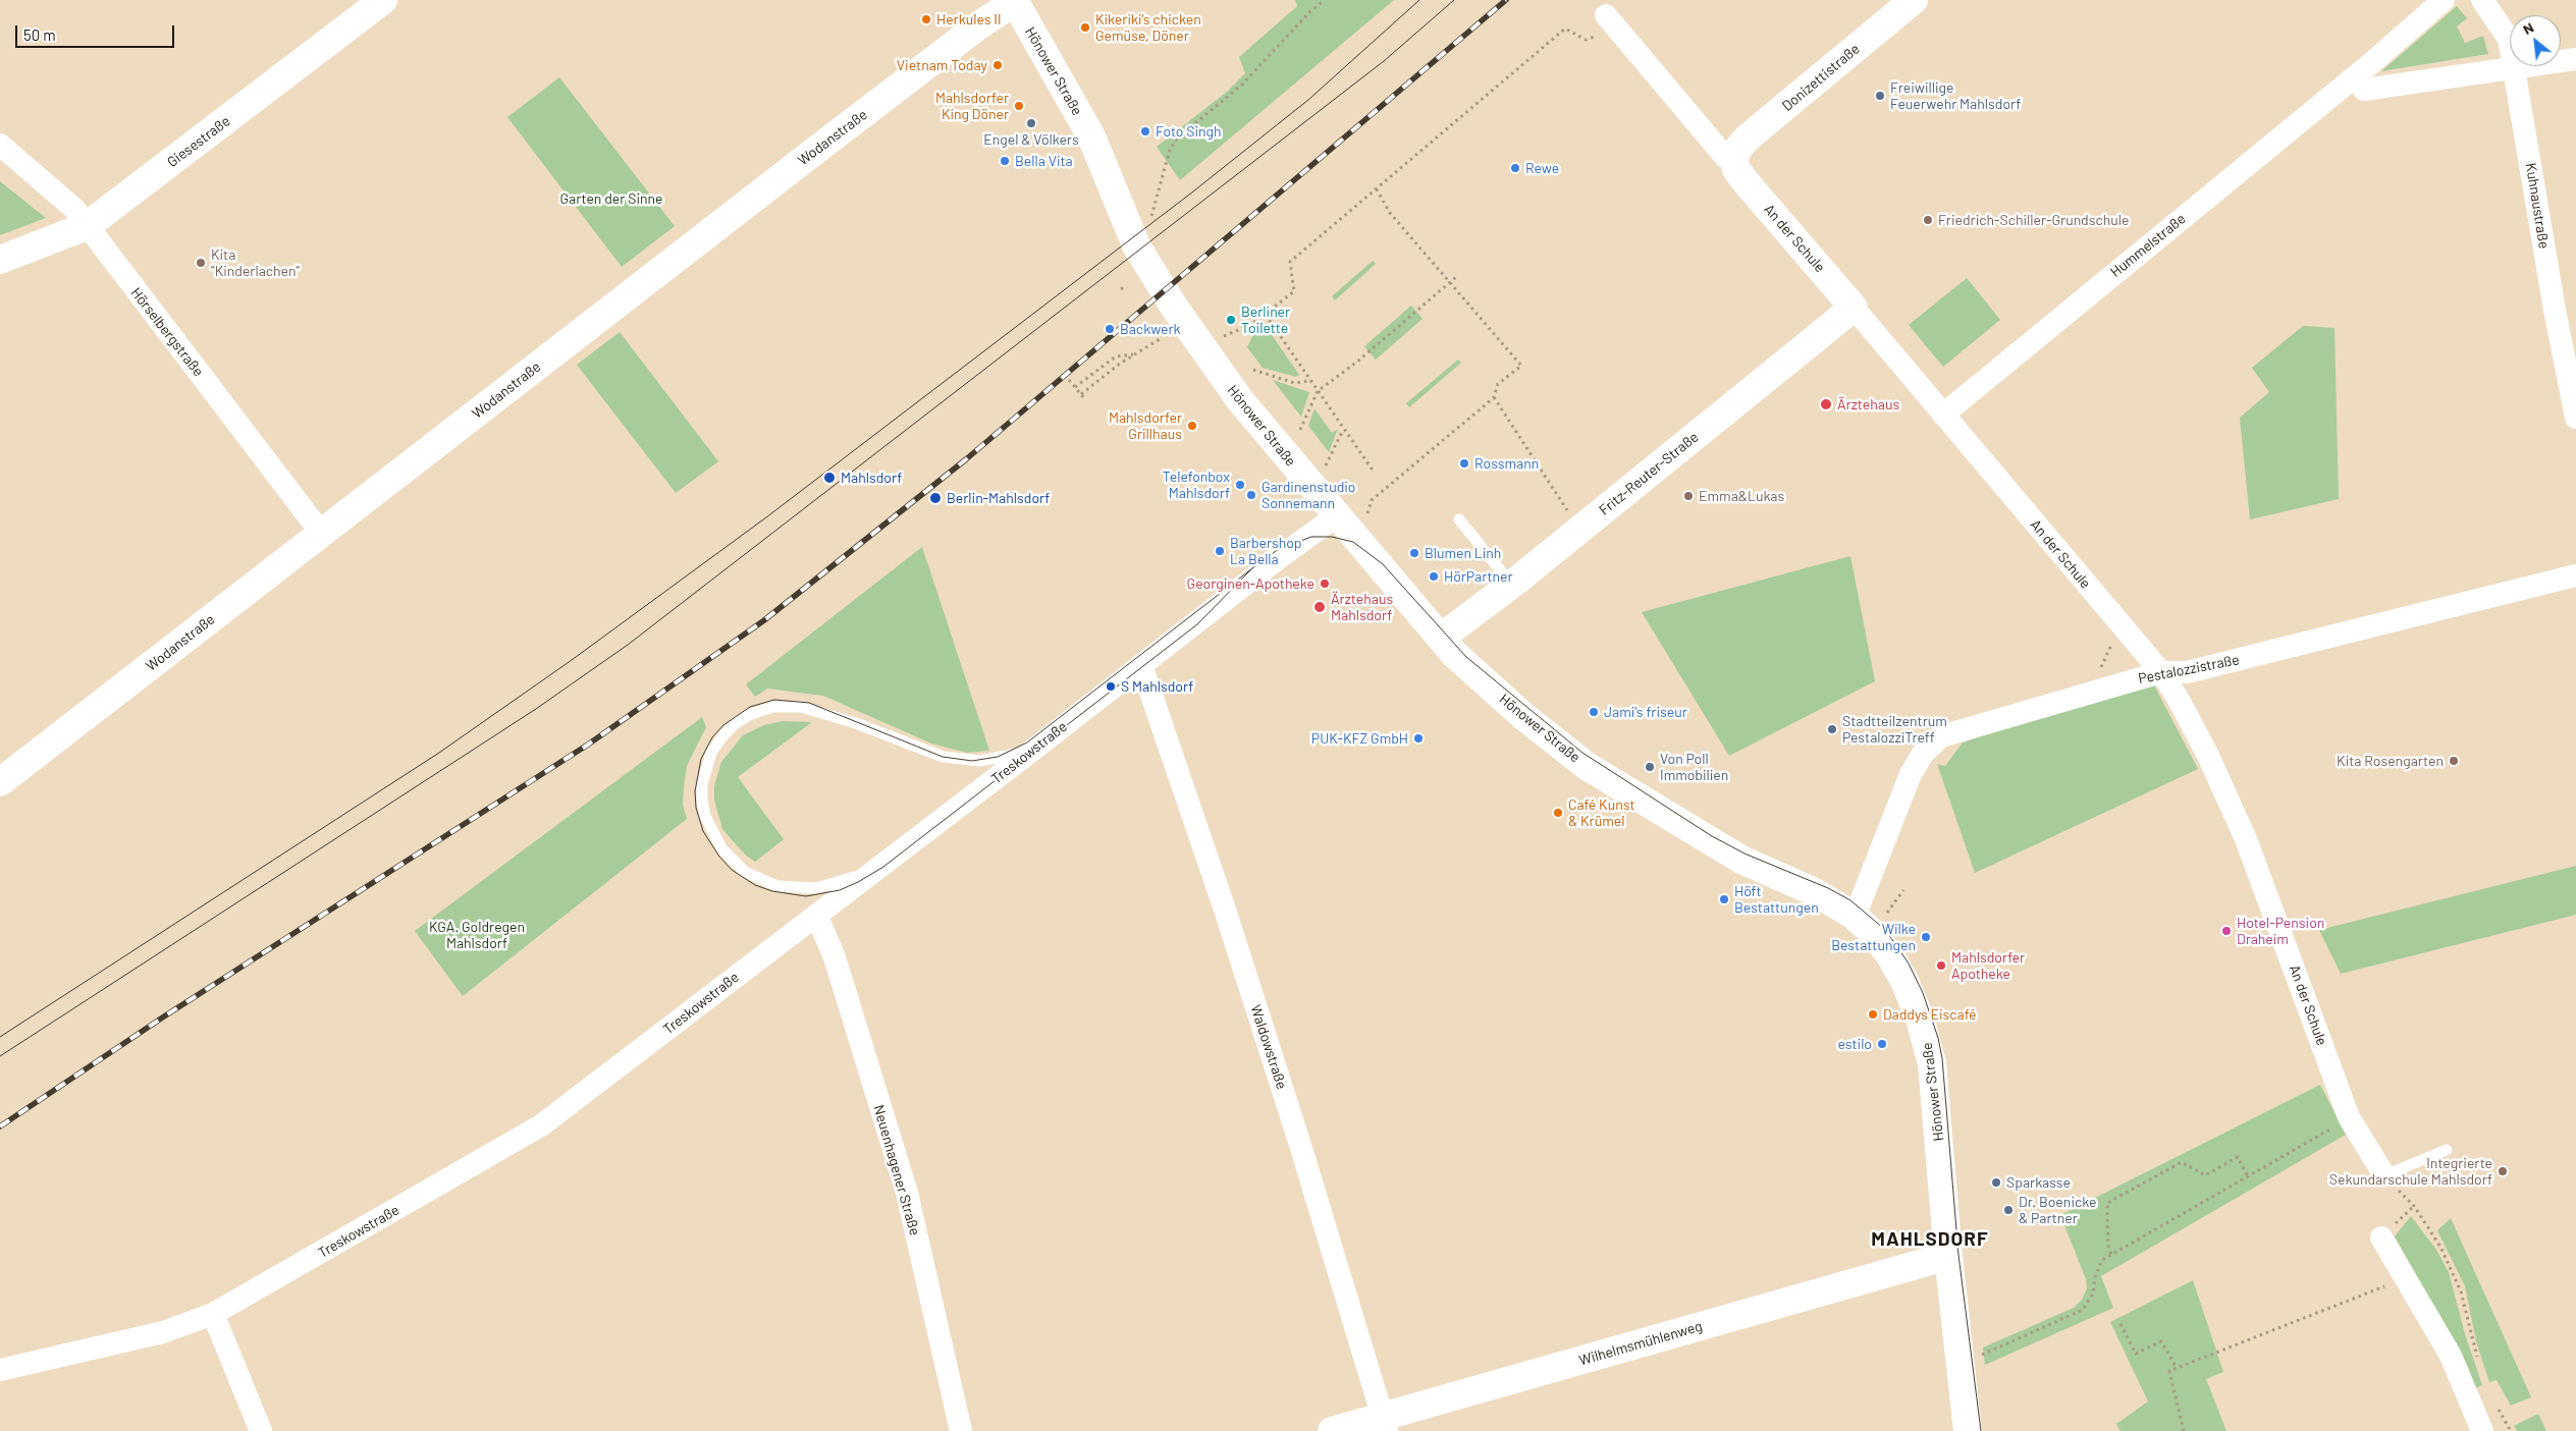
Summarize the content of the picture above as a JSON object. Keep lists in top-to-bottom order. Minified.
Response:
{"streets":{"street":["Hönower Straße","Donizettistraße","Wodanstraße","Giesestraße","Kuhnaustraße","An der Schule","Hummelstraße","Hörselbergstraße","Fritz-Reuter-Straße","Pestalozzistraße","Treskowstraße","Waldowstraße","Neuenhagener Straße","Wilhelmsmühlenweg"]},"crossings":[["Hönower Straße","Wodanstraße"],["Hönower Straße","Fritz-Reuter-Straße"],["Hönower Straße","Pestalozzistraße"],["Hönower Straße","Treskowstraße"],["Hönower Straße","Wilhelmsmühlenweg"],["Donizettistraße","An der Schule"],["Wodanstraße","Hörselbergstraße"],["Giesestraße","Hörselbergstraße"],["An der Schule","Hummelstraße"],["An der Schule","Fritz-Reuter-Straße"],["An der Schule","Pestalozzistraße"],["Treskowstraße","Waldowstraße"],["Treskowstraße","Neuenhagener Straße"],["Waldowstraße","Wilhelmsmühlenweg"]],"districts":["MAHLSDORF"],"parks":["Garten der Sinne","KGA. Goldregen Mahlsdorf"],"places":["Herkules II","Kikeriki’s chicken Gemüse, Döner","Vietnam Today","Freiwillige Feuerwehr Mahlsdorf","Mahlsdorfer King Döner","Engel & Völkers","Foto Singh","Bella Vita","Rewe","Friedrich-Schiller-Grundschule","Kita \"Kinderlachen\"","Berliner Toilette","Backwerk","Ärztehaus","Mahlsdorfer Grillhaus","Rossmann","Mahlsdorf","Telefonbox Mahlsdorf","Gardinenstudio Sonnemann","Emma&Lukas","Berlin-Mahlsdorf","Barbershop La Bella","Blumen Linh","HörPartner","Georginen-Apotheke","Ärztehaus Mahlsdorf","S Mahlsdorf","Jami's friseur","Stadtteilzentrum PestalozziTreff","PUK-KFZ GmbH","Kita Rosengarten","Von Poll Immobilien","Café Kunst & Krümel","Höft Bestattungen","Hotel-Pension Draheim","Wilke Bestattungen","Mahlsdorfer Apotheke","Daddys Eiscafé","estilo","Integrierte Sekundarschule Mahlsdorf","Sparkasse","Dr. Boenicke & Partner"],"scale_bar":"50 m","north":"top left"}
